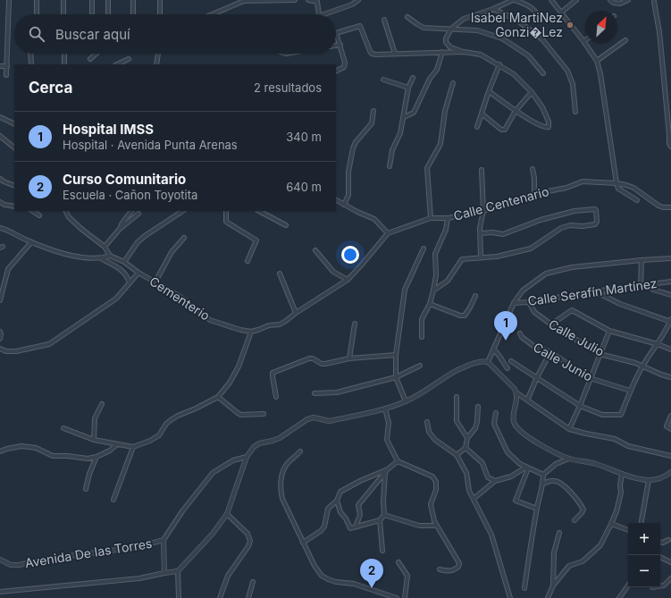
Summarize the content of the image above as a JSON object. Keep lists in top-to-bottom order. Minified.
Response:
{"streets":{"street":["Calle Centenario","Calle Serafín Martínez","Cementerio","Calle Julio","Calle Junio","Avenida De las Torres"]},"crossings":[["Calle Serafín Martínez","Calle Julio"]],"places":["Isabel MartiNez Gonzi�Lez"],"north":"top right","page":{"search":"Buscar aquí","heading":["Cerca","2 resultados"],"list":[{"mark":"1","name":"Hospital IMSS","note":"Hospital · Avenida Punta Arenas","value":"340 m"},{"mark":"2","name":"Curso Comunitario","note":"Escuela · Cañon Toyotita","value":"640 m"}],"pins":["1","2"],"map_buttons":["+","−"]}}
